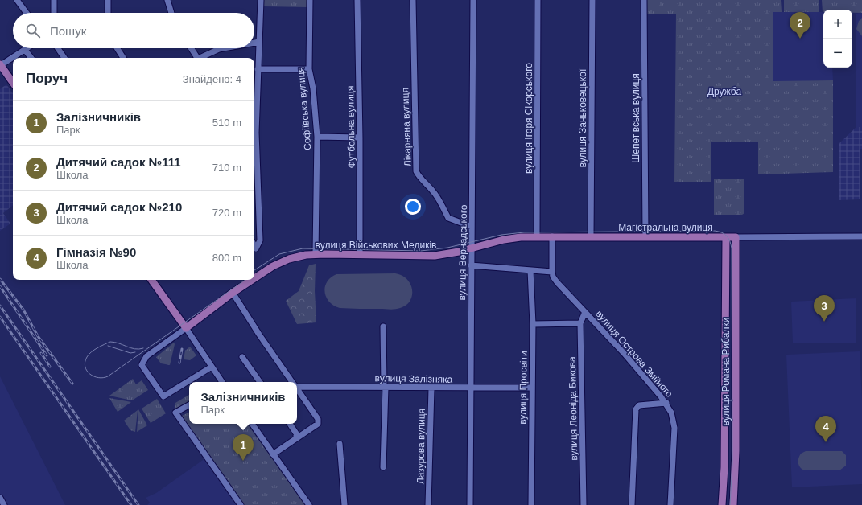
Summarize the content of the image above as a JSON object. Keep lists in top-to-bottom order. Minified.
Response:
{"streets":{"main road":["Магістральна вулиця","вулиця Військових Медиків","вулиця Романа Рибалки"],"street":["Софіївська вулиця","вулиця Ігоря Сікорського","вулиця Заньковецької","Шепетівська вулиця","Футбольна вулиця","Лікарняна вулиця","вулиця Вернадського","вулиця Острова Зміїного","вулиця Залізняка","вулиця Просвіти","вулиця Леоніда Бикова","Лазурова вулиця"]},"crossings":[["Софіївська вулиця","вулиця Військових Медиків"],["вулиця Ігоря Сікорського","Магістральна вулиця"],["вулиця Заньковецької","Магістральна вулиця"],["Шепетівська вулиця","Магістральна вулиця"],["Футбольна вулиця","вулиця Військових Медиків"],["Лікарняна вулиця","вулиця Вернадського"],["Магістральна вулиця","вулиця Військових Медиків"],["Магістральна вулиця","вулиця Вернадського"],["Магістральна вулиця","вулиця Романа Рибалки"],["вулиця Військових Медиків","вулиця Вернадського"],["вулиця Вернадського","вулиця Залізняка"],["вулиця Острова Зміїного","вулиця Леоніда Бикова"],["вулиця Залізняка","вулиця Просвіти"],["вулиця Залізняка","Лазурова вулиця"]],"parks":["Дружба"],"page":{"map_buttons":["+","−"],"pins":["2","3","4","1"],"search":"Пошук","heading":["Поруч","Знайдено: 4"],"list":[{"mark":"1","name":"Залізничників","note":"Парк","value":"510 m"},{"mark":"2","name":"Дитячий садок №111","note":"Школа","value":"710 m"},{"mark":"3","name":"Дитячий садок №210","note":"Школа","value":"720 m"},{"mark":"4","name":"Гімназія №90","note":"Школа","value":"800 m"}],"popup":["Залізничників","Парк"]}}
